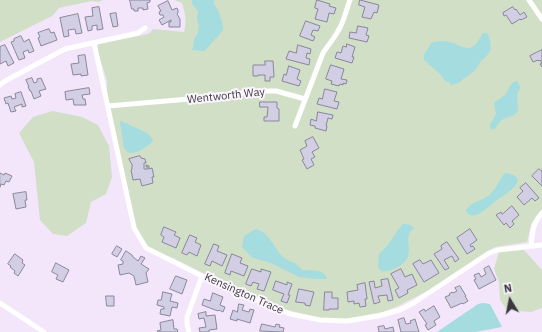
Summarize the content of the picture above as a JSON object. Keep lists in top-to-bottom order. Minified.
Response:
{"streets":{"street":["Wentworth Way","Kensington Trace"]},"crossings":[["Wentworth Way","Kensington Trace"]],"north":"top"}
